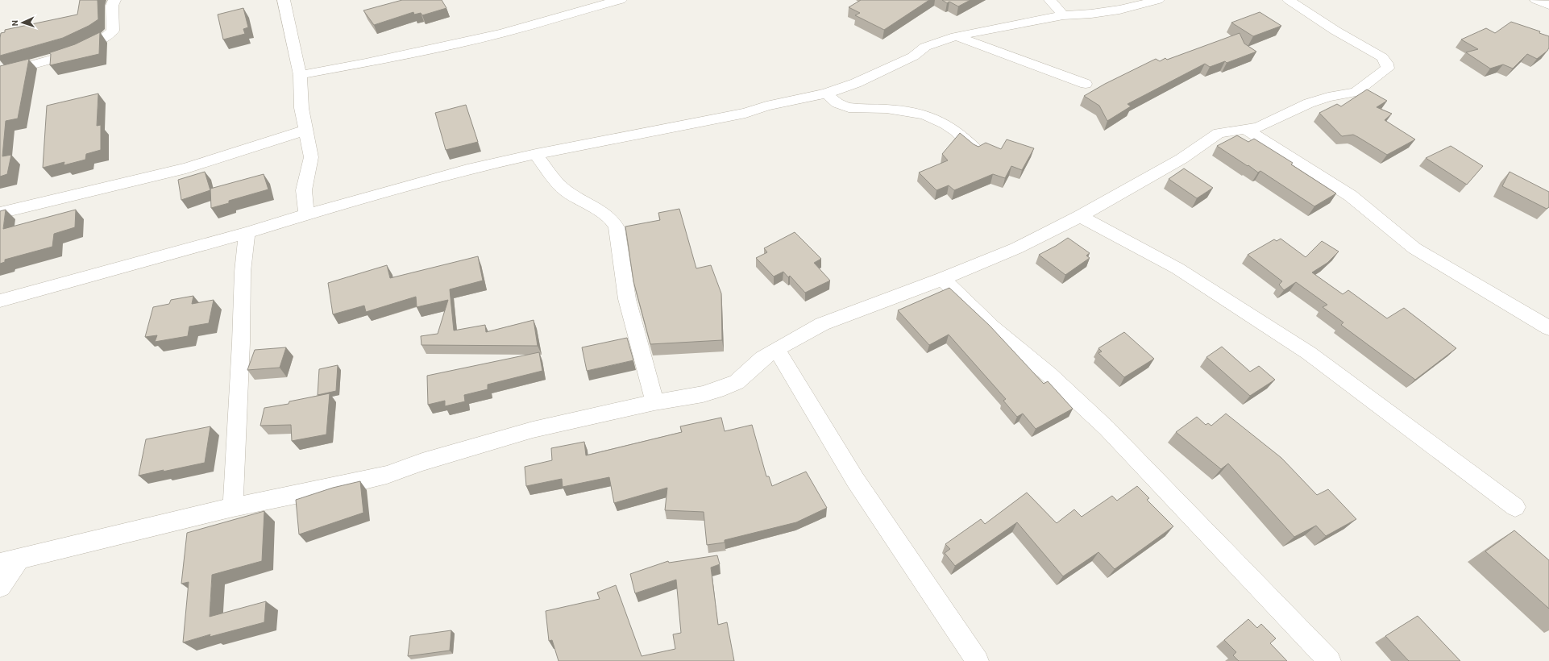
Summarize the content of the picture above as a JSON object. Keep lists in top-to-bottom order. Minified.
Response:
{"north":"left"}
